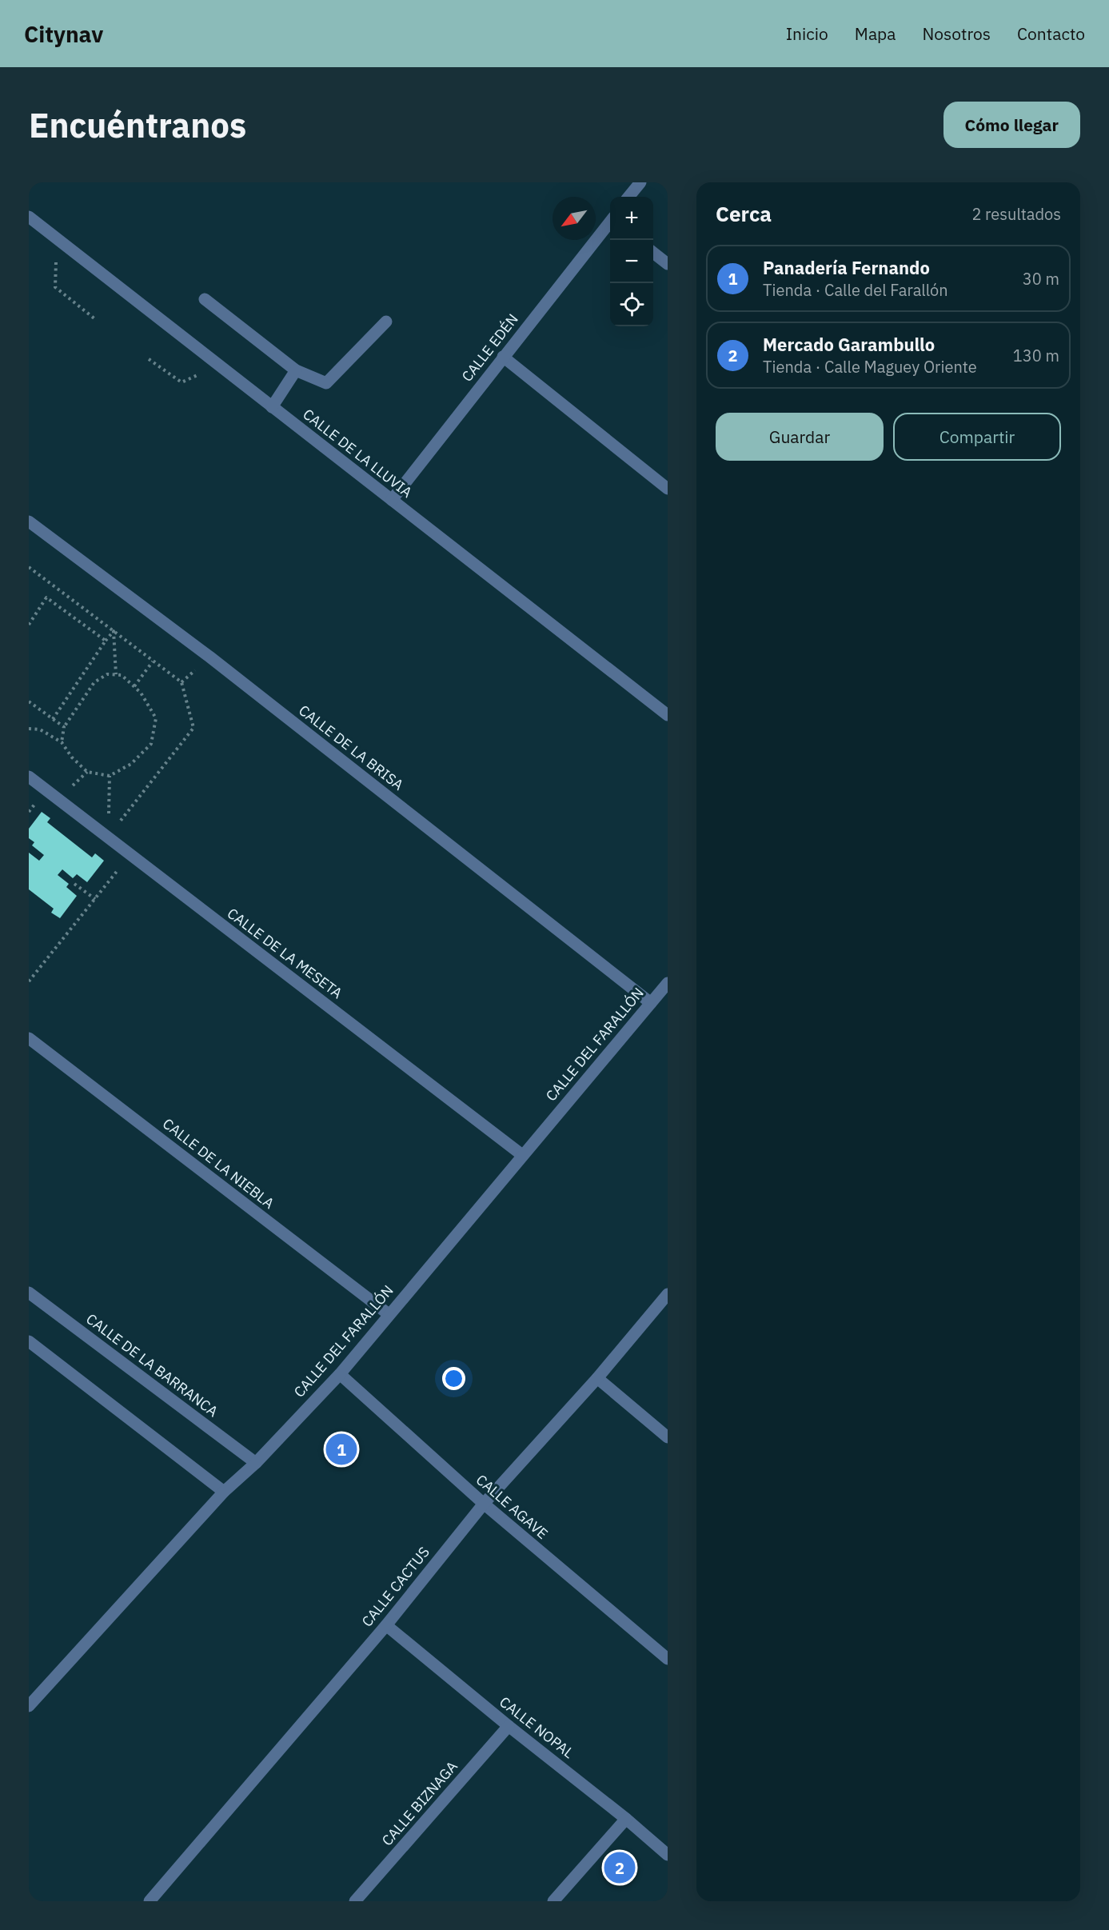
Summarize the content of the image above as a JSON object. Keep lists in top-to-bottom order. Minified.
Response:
{"streets":{"street":["CALLE EDÉN","CALLE DE LA LLUVIA","CALLE DE LA BRISA","CALLE DE LA MESETA","CALLE DEL FARALLÓN","CALLE DE LA NIEBLA","CALLE DE LA BARRANCA","CALLE AGAVE","CALLE CACTUS","CALLE NOPAL","CALLE BIZNAGA"]},"crossings":[["CALLE EDÉN","CALLE DE LA LLUVIA"],["CALLE DE LA BRISA","CALLE DEL FARALLÓN"],["CALLE DE LA MESETA","CALLE DEL FARALLÓN"],["CALLE DEL FARALLÓN","CALLE DE LA NIEBLA"],["CALLE DEL FARALLÓN","CALLE DE LA BARRANCA"],["CALLE DEL FARALLÓN","CALLE AGAVE"],["CALLE AGAVE","CALLE CACTUS"],["CALLE CACTUS","CALLE NOPAL"],["CALLE NOPAL","CALLE BIZNAGA"]],"north":"bottom left","page":{"header":"Citynav","nav":["Inicio","Mapa","Nosotros","Contacto"],"buttons":["Cómo llegar",["Guardar","Compartir"]],"title":"Encuéntranos","heading":["Cerca","2 resultados"],"map_buttons":["+","−"],"list":[{"mark":"1","name":"Panadería Fernando","note":"Tienda · Calle del Farallón","value":"30 m"},{"mark":"2","name":"Mercado Garambullo","note":"Tienda · Calle Maguey Oriente","value":"130 m"}],"pins":["1","2"]}}
